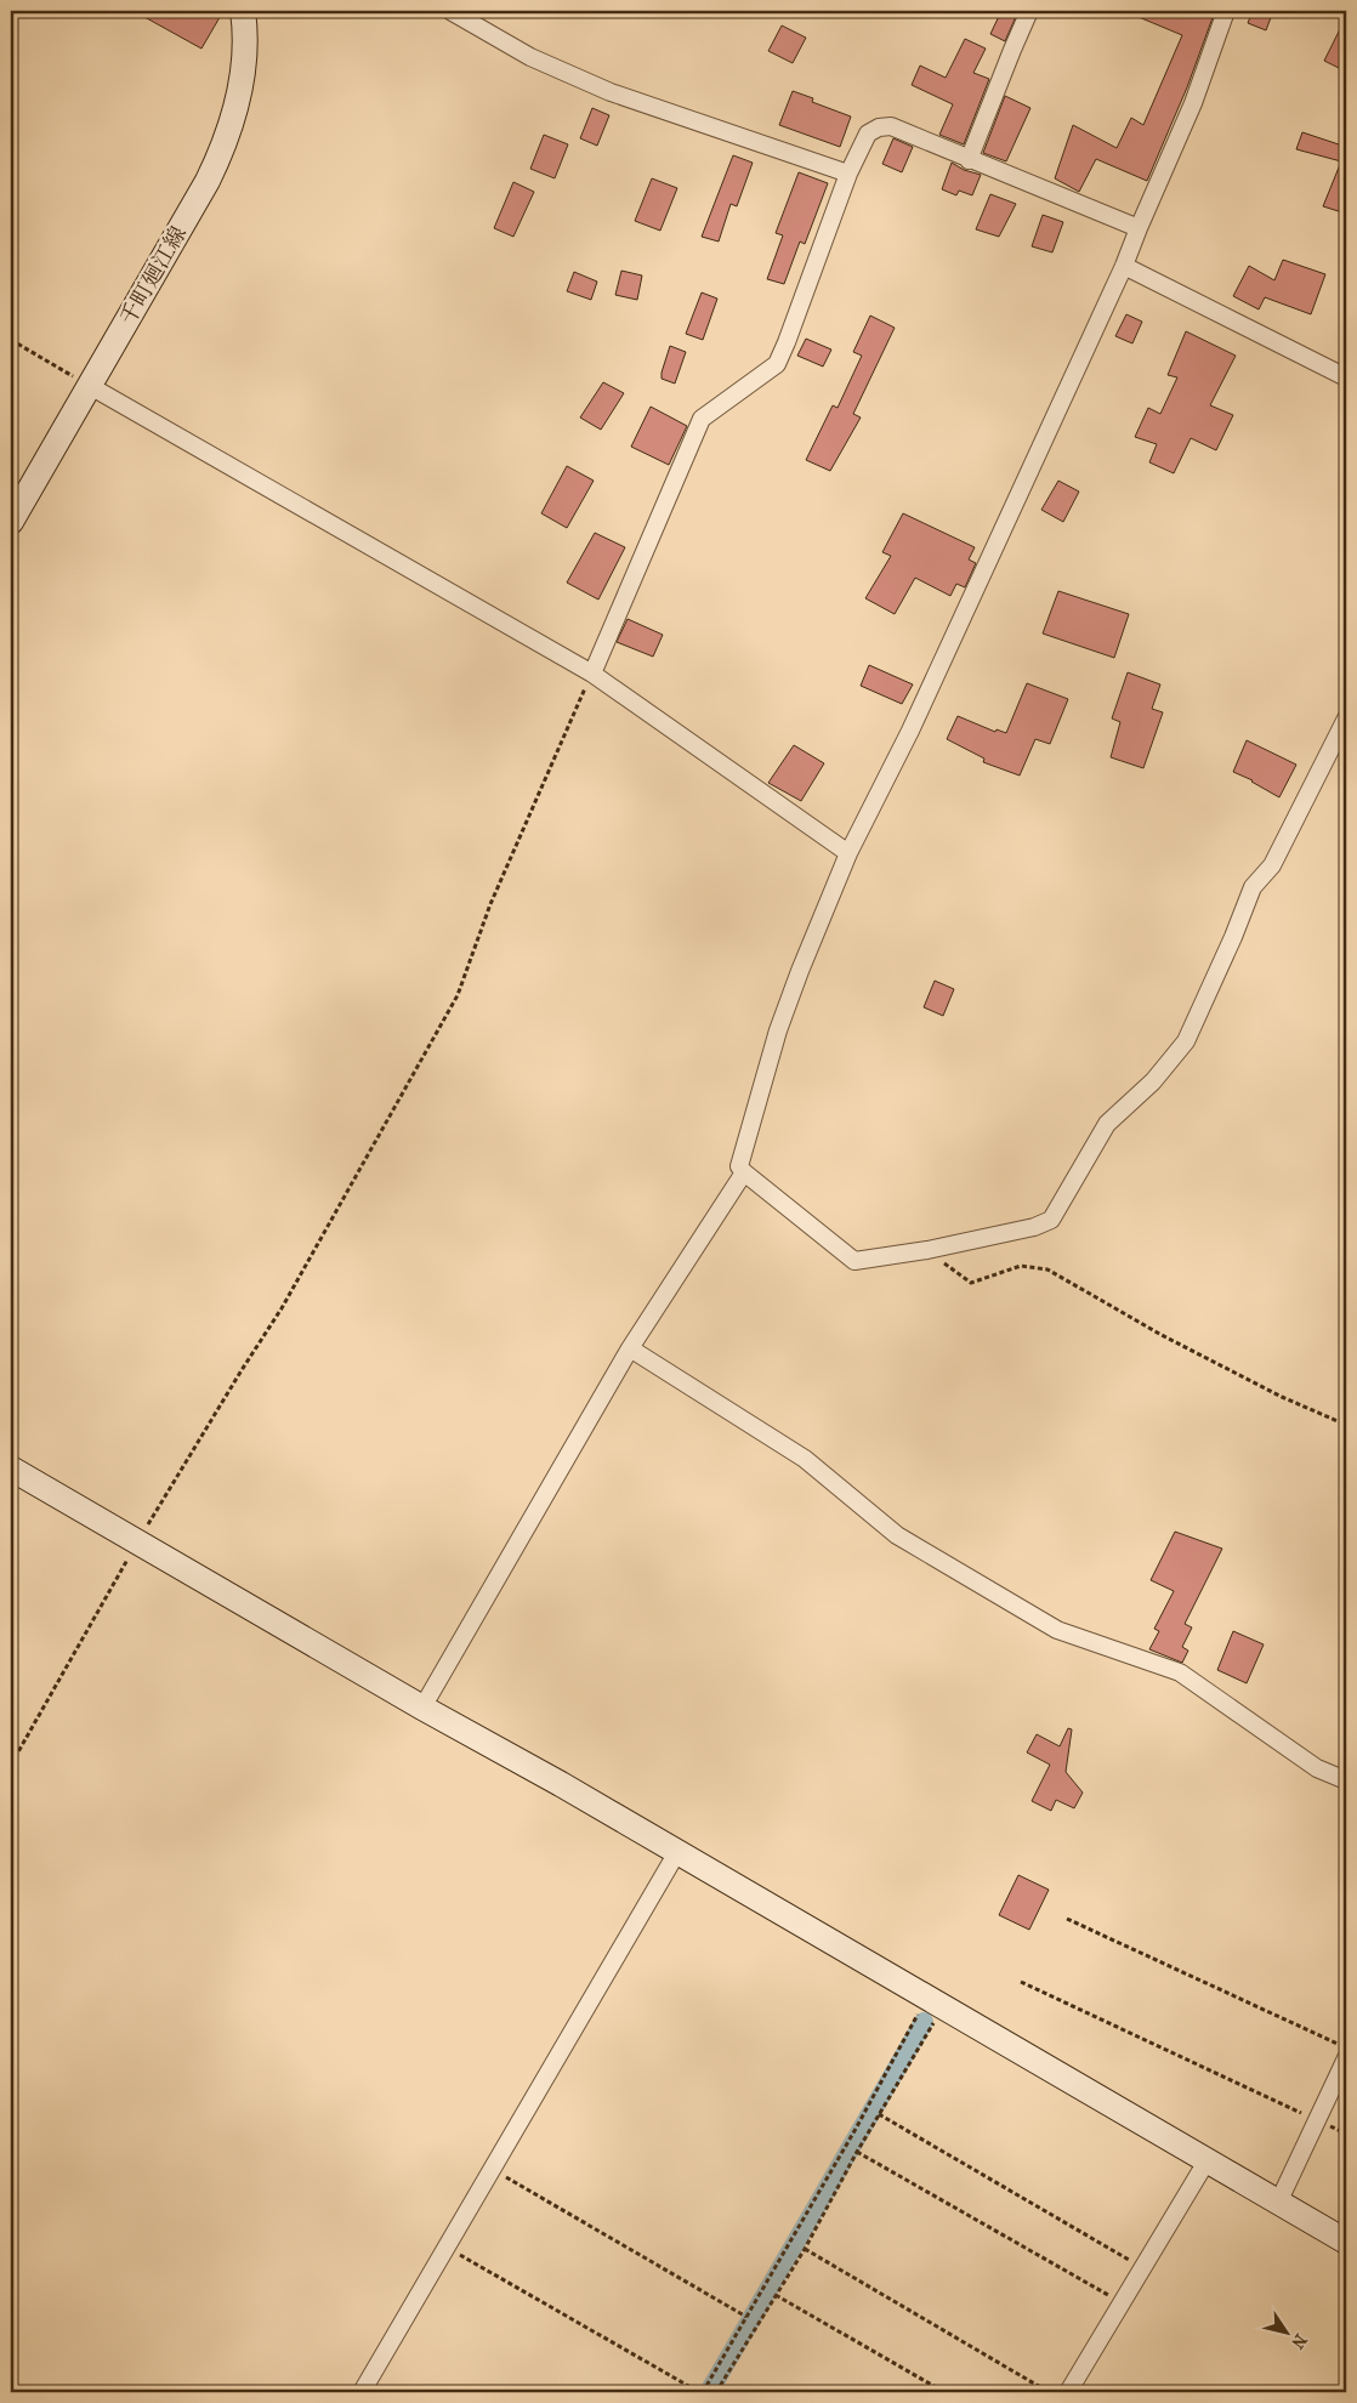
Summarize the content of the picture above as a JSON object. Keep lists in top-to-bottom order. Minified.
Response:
{"streets":{"street":["千町廻江線"]},"north":"bottom right"}
